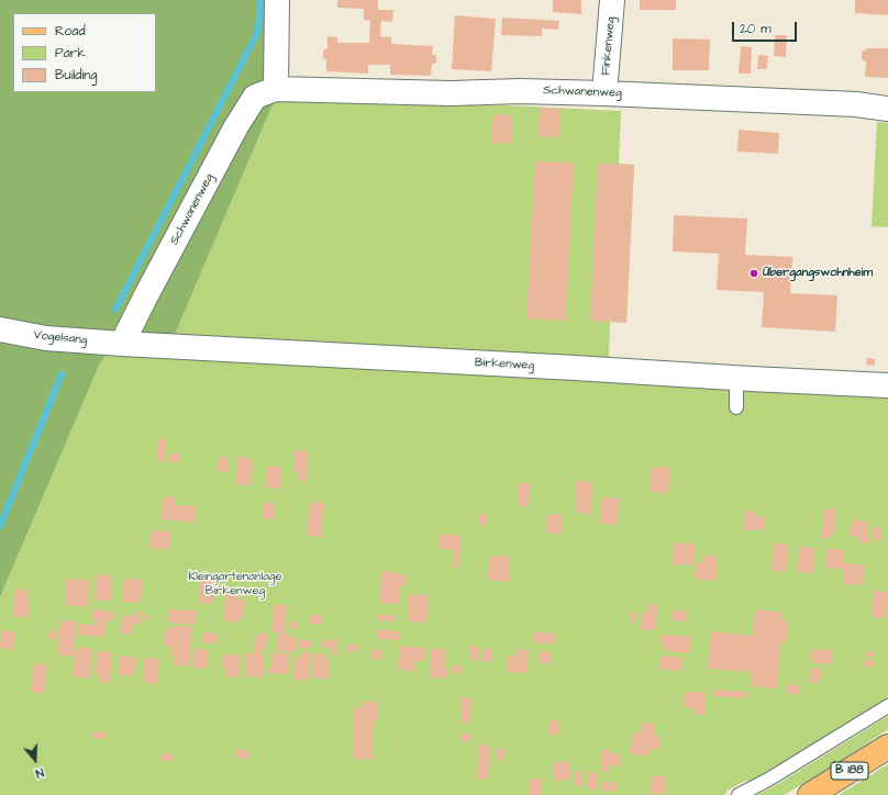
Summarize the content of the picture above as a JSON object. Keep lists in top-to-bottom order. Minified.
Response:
{"streets":{"main road":["B 188"],"street":["Finkenweg","Schwanenweg","Vogelsang","Birkenweg"]},"crossings":[["Finkenweg","Schwanenweg"],["Schwanenweg","Vogelsang"],["Schwanenweg","Birkenweg"],["Vogelsang","Birkenweg"]],"parks":["Kleingartenanlage Birkenweg"],"places":["Übergangswohnheim"],"legend":["Road","Park","Building"],"scale_bar":"20 m","north":"bottom"}
